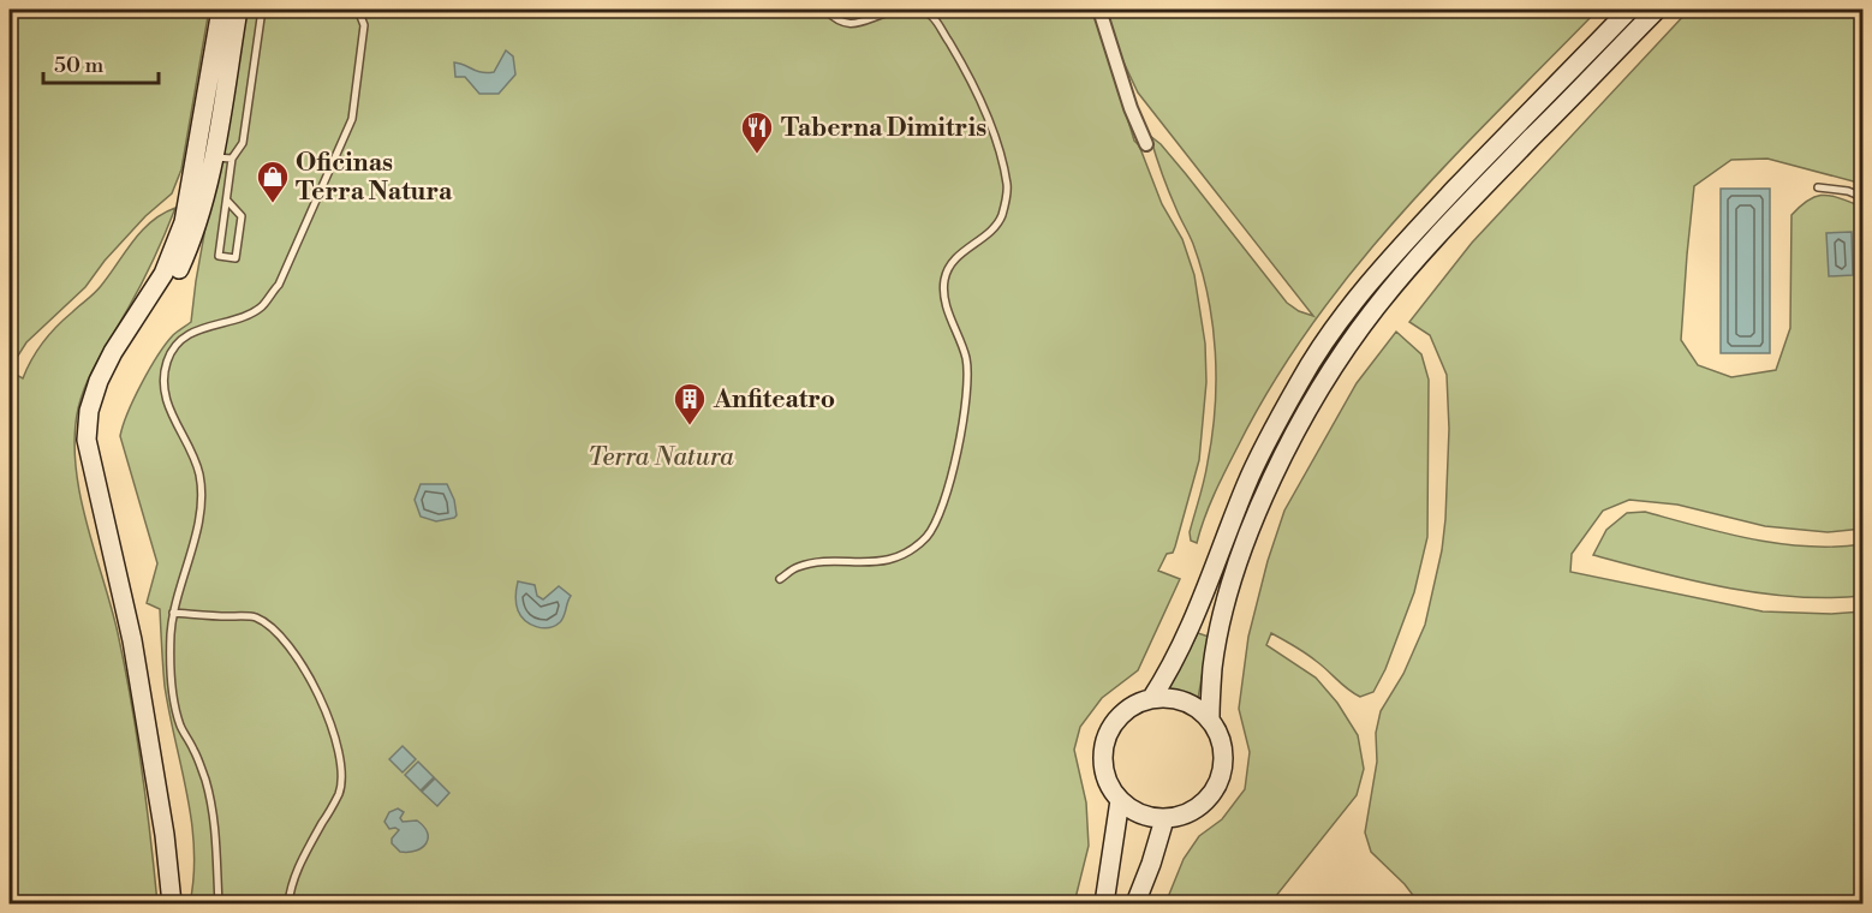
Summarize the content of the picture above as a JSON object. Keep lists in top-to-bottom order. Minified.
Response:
{"parks":["Terra Natura"],"places":{"restaurant":["Taberna Dimitris"],"shop":["Oficinas Terra Natura"],"building":["Anfiteatro"]},"scale_bar":"50 m"}
